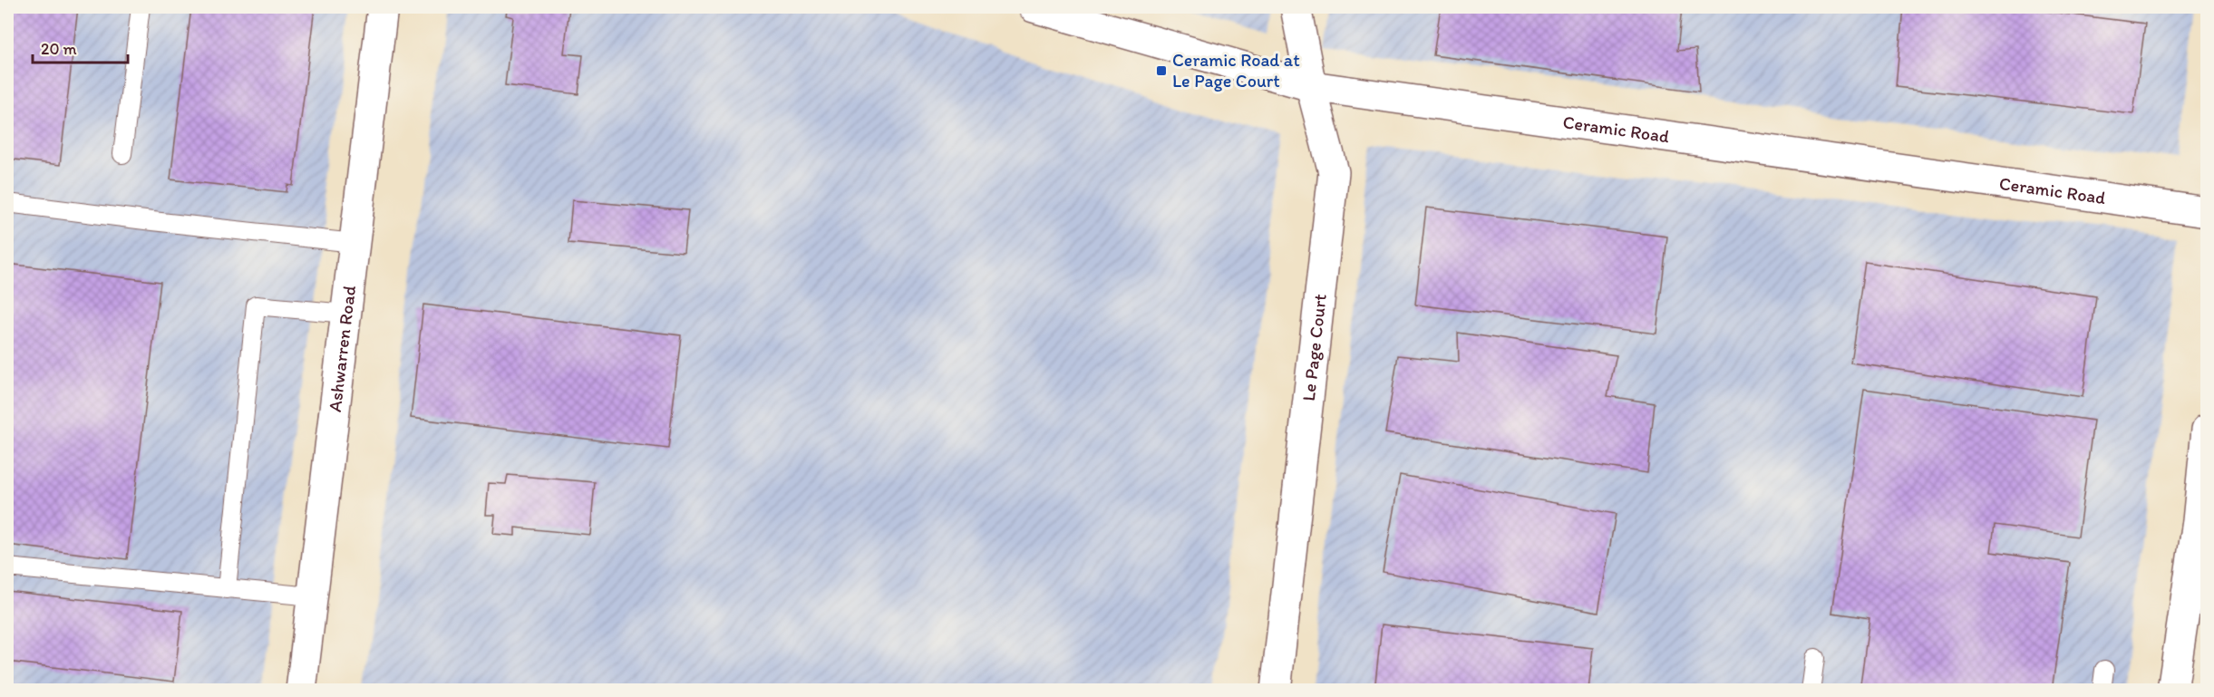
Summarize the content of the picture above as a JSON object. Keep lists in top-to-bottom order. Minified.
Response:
{"streets":{"street":["Ceramic Road","Le Page Court","Ashwarren Road"]},"crossings":[["Ceramic Road","Le Page Court"]],"places":{"transit":["Ceramic Road at Le Page Court"]},"scale_bar":"20 m"}
